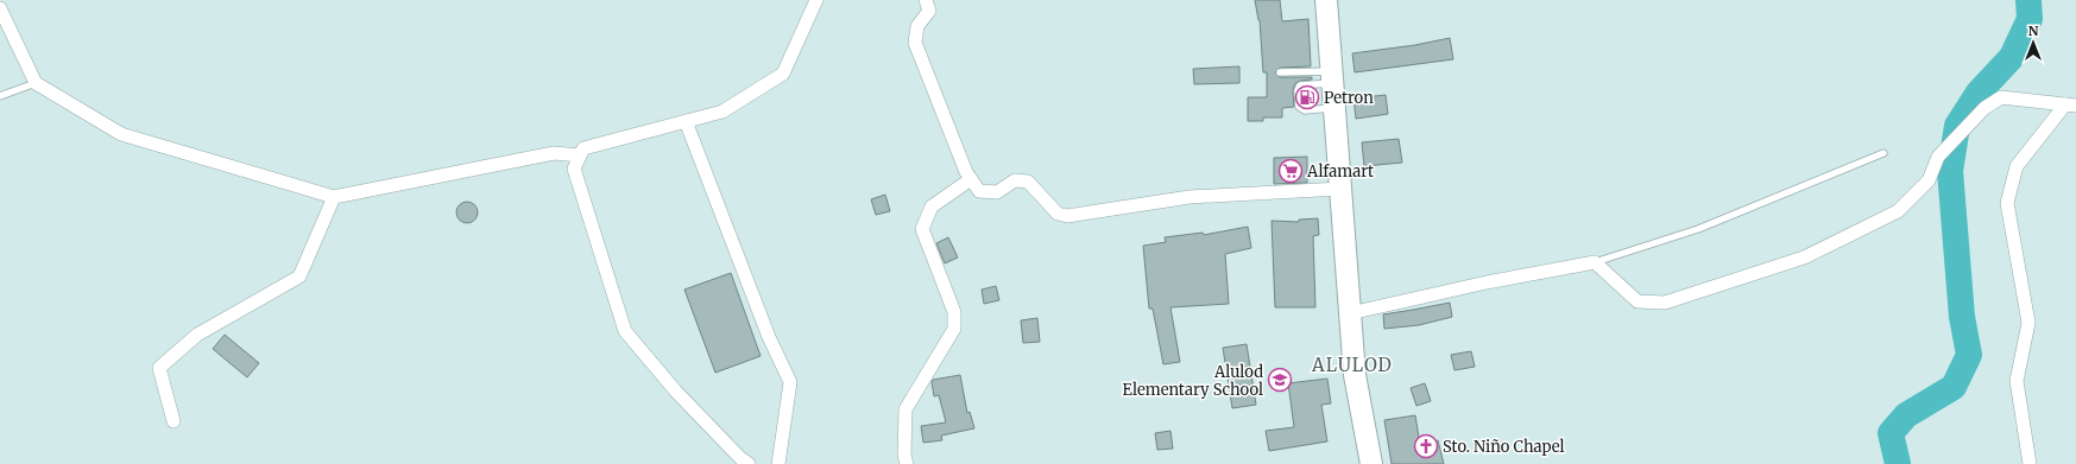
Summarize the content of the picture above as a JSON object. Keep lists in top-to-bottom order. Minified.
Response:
{"districts":["ALULOD"],"places":{"fuel station":["Petron"],"supermarket":["Alfamart"],"school or university":["Alulod Elementary School"],"church":["Sto. Niño Chapel"]},"north":"top"}
